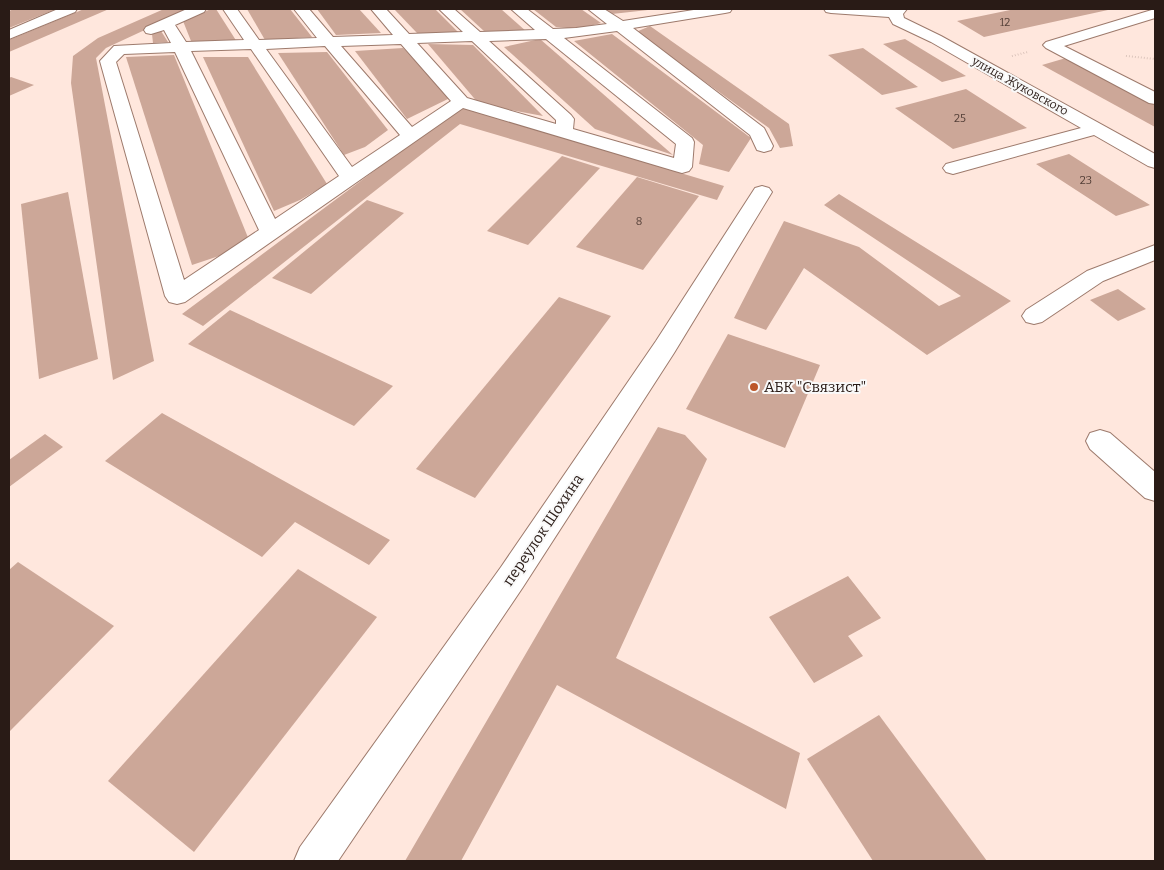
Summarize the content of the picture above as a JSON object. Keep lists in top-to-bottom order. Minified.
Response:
{"streets":{"street":["улица Жуковского","переулок Шохина"]},"places":["АБК \"Связист\""],"house_numbers":["12","25","23","8"]}
